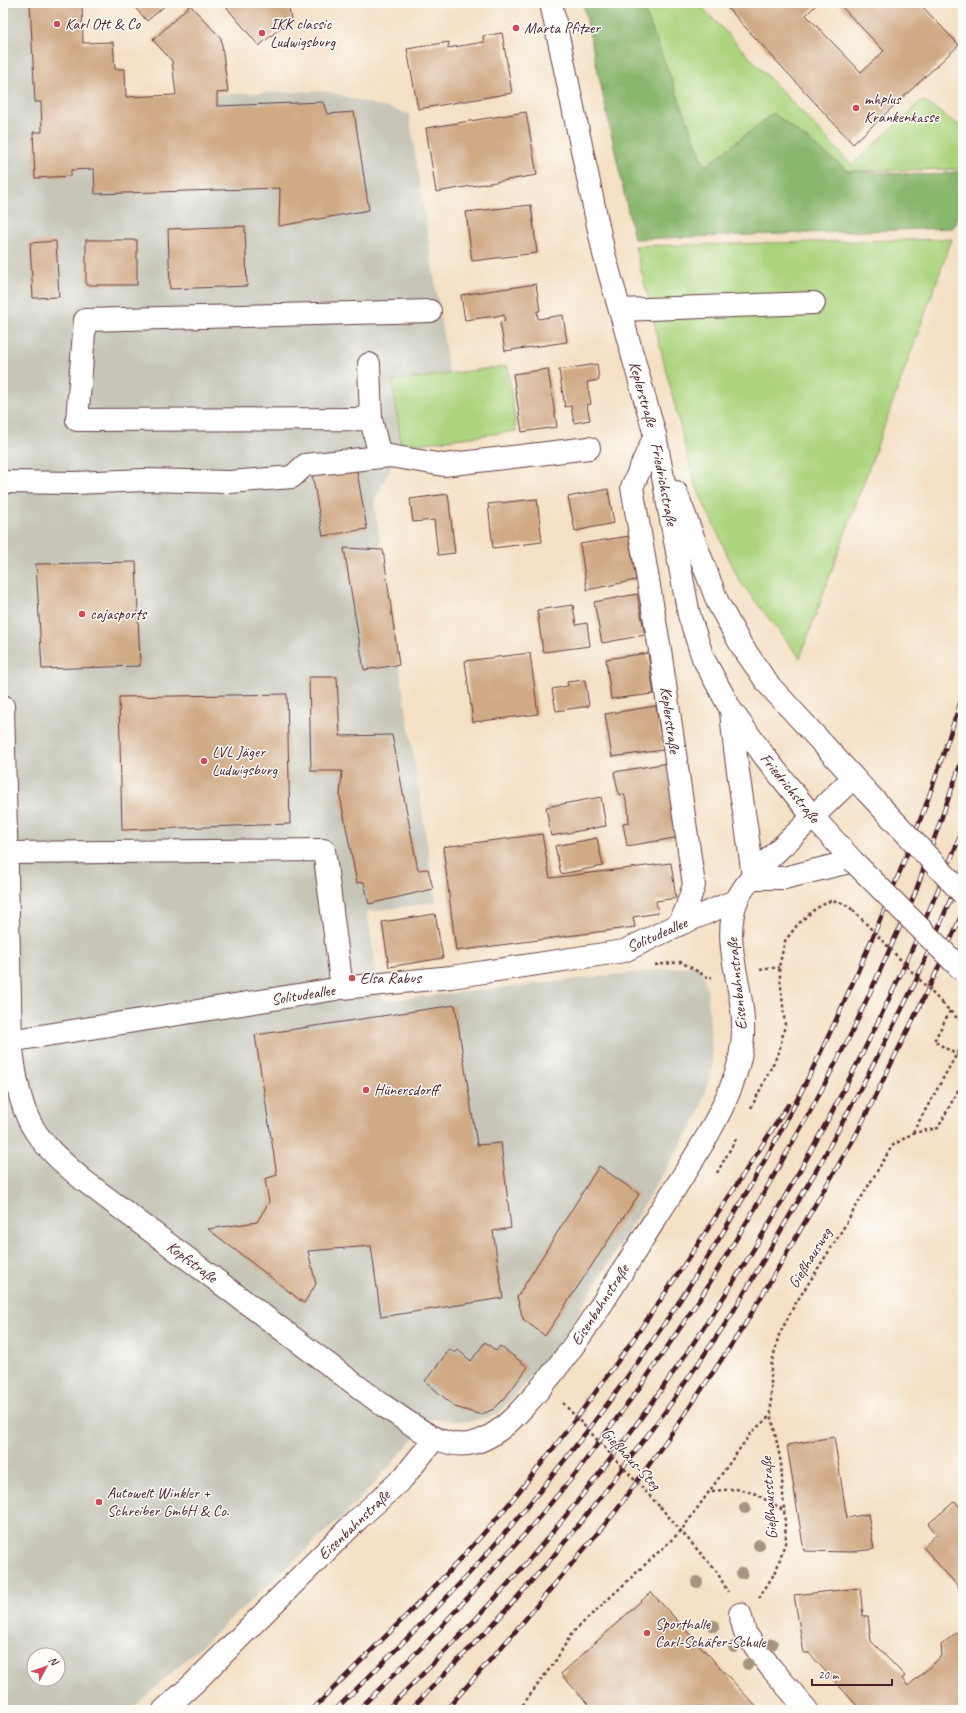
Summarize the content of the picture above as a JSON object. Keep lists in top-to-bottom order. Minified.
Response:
{"streets":{"street":["Keplerstraße","Friedrichstraße","Solitudeallee","Eisenbahnstraße","Kopfstraße"],"path":["Gießhausweg","Gießhaus-Steg","Gießhausstraße"]},"crossings":[["Keplerstraße","Friedrichstraße"],["Keplerstraße","Solitudeallee"],["Friedrichstraße","Eisenbahnstraße"],["Solitudeallee","Eisenbahnstraße"],["Solitudeallee","Kopfstraße"],["Eisenbahnstraße","Kopfstraße"],["Gießhausweg","Gießhausstraße"]],"places":["Karl Ott & Co","Marta Pfitzer","IKK classic Ludwigsburg","mhplus Krankenkasse","cajasports","LVL Jäger Ludwigsburg","Elsa Rabus","Hünersdorff","Autowelt Winkler + Schreiber GmbH & Co.","Sporthalle Carl-Schäfer-Schule"],"scale_bar":"20 m","north":"top right"}
